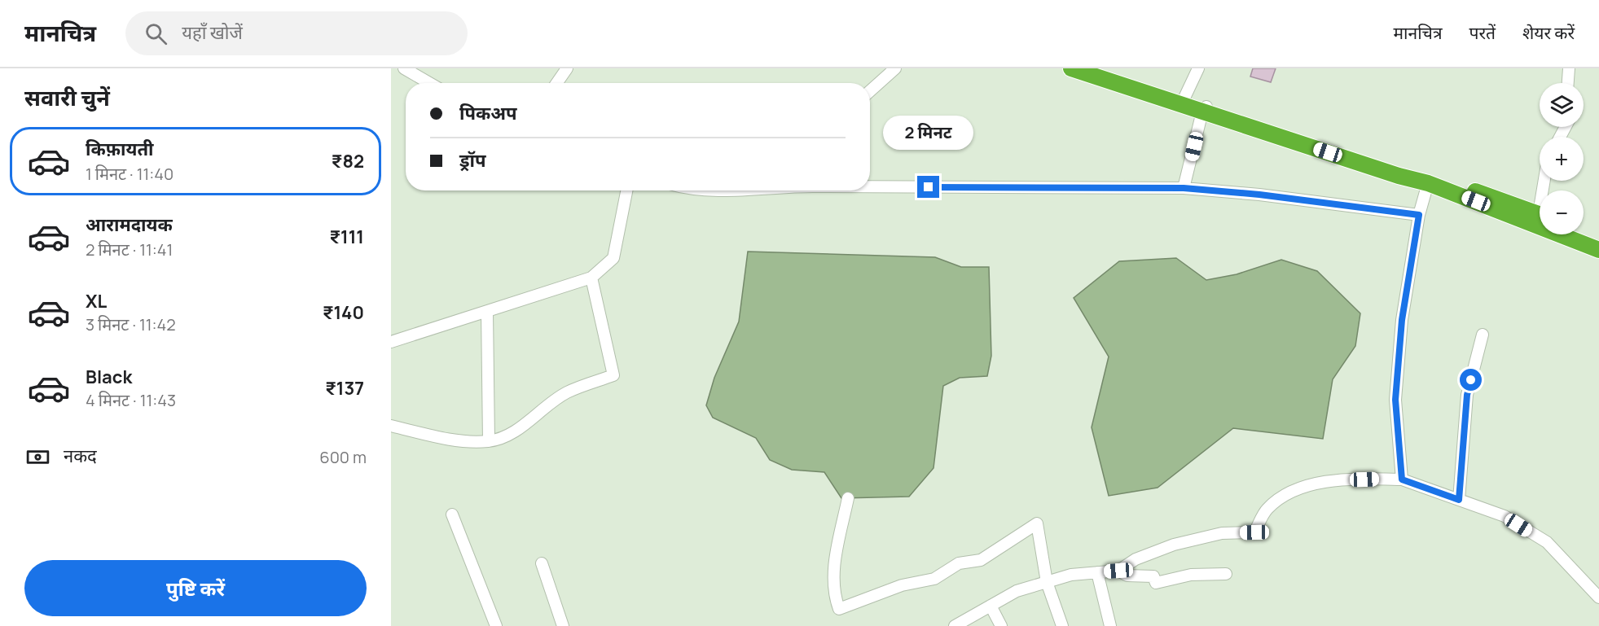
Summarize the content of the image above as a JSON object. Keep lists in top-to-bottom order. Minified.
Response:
{"page":{"header":"मानचित्र","search":"यहाँ खोजें","nav":["मानचित्र","परतें","शेयर करें"],"heading":"सवारी चुनें","map_buttons":["+","−"],"banner":["पिकअप","ड्रॉप"],"bubble":"2 मिनट","list":[{"name":"किफ़ायती","note":"1 मिनट · 11:40","value":"₹82"},{"name":"आरामदायक","note":"2 मिनट · 11:41","value":"₹111"},{"name":"XL","note":"3 मिनट · 11:42","value":"₹140"},{"name":"Black","note":"4 मिनट · 11:43","value":"₹137"}],"pay":["नकद","600 m"],"buttons":"पुष्टि करें"}}
